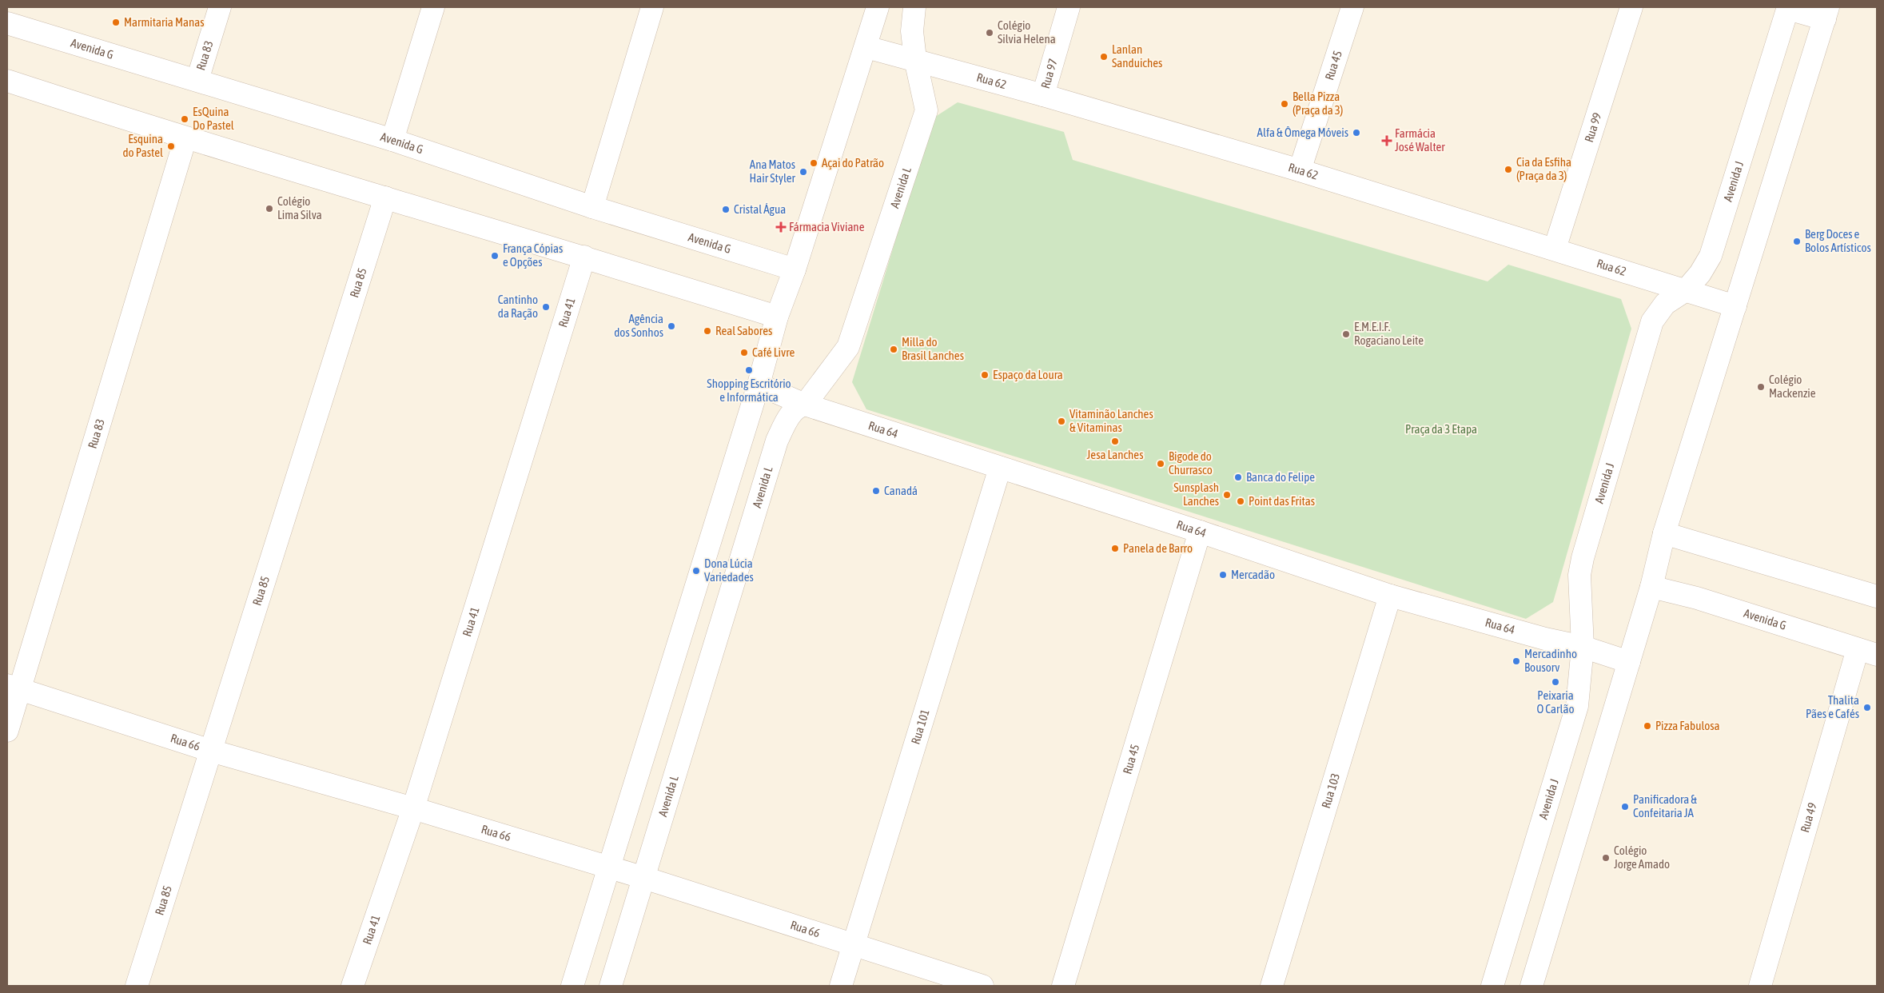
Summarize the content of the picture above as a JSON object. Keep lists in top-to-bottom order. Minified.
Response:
{"streets":{"street":["Avenida G","Rua 83","Rua 45","Rua 97","Rua 62","Rua 99","Avenida J","Avenida L","Rua 85","Rua 41","Rua 64","Rua 101","Rua 66","Rua 103","Rua 49"]},"crossings":[["Avenida G","Rua 83"],["Avenida G","Rua 49"],["Rua 83","Rua 66"],["Rua 45","Rua 62"],["Rua 45","Rua 64"],["Rua 97","Rua 62"],["Rua 62","Rua 99"],["Rua 62","Avenida J"],["Rua 62","Avenida L"],["Avenida J","Rua 64"],["Avenida L","Rua 64"],["Avenida L","Rua 66"],["Rua 85","Rua 66"],["Rua 41","Rua 66"],["Rua 64","Rua 101"],["Rua 64","Rua 103"],["Rua 101","Rua 66"]],"parks":["Praça da 3 Etapa"],"places":{"other":["Marmitaria Manas","Colégio Silvia Helena","Lanlan Sanduiches","Bella Pizza (Praça da 3)","EsQuina Do Pastel","Alfa & Ômega Móveis","Esquina do Pastel","Açai do Patrão","Cia da Esfiha (Praça da 3)","Ana Matos Hair Styler","Colégio Lima Silva","Cristal Água","Berg Doces e Bolos Artísticos","França Cópias e Opções","Cantinho da Ração","Agência dos Sonhos","Real Sabores","E.M.E.I.F. Rogaciano Leite","Milla do Brasil Lanches","Café Livre","Shopping Escritório e Informática","Espaço da Loura","Colégio Mackenzie","Vitaminão Lanches & Vitaminas","Jesa Lanches","Bigode do Churrasco","Banca do Felipe","Canadá","Sunsplash Lanches","Point das Fritas","Panela de Barro","Dona Lúcia Variedades","Mercadão","Mercadinho Bousorv","Peixaria O Carlão","Thalita Pães e Cafés","Pizza Fabulosa","Panificadora & Confeitaria JA","Colégio Jorge Amado"],"health":["Farmácia José Walter","Fármacia Viviane"]}}
